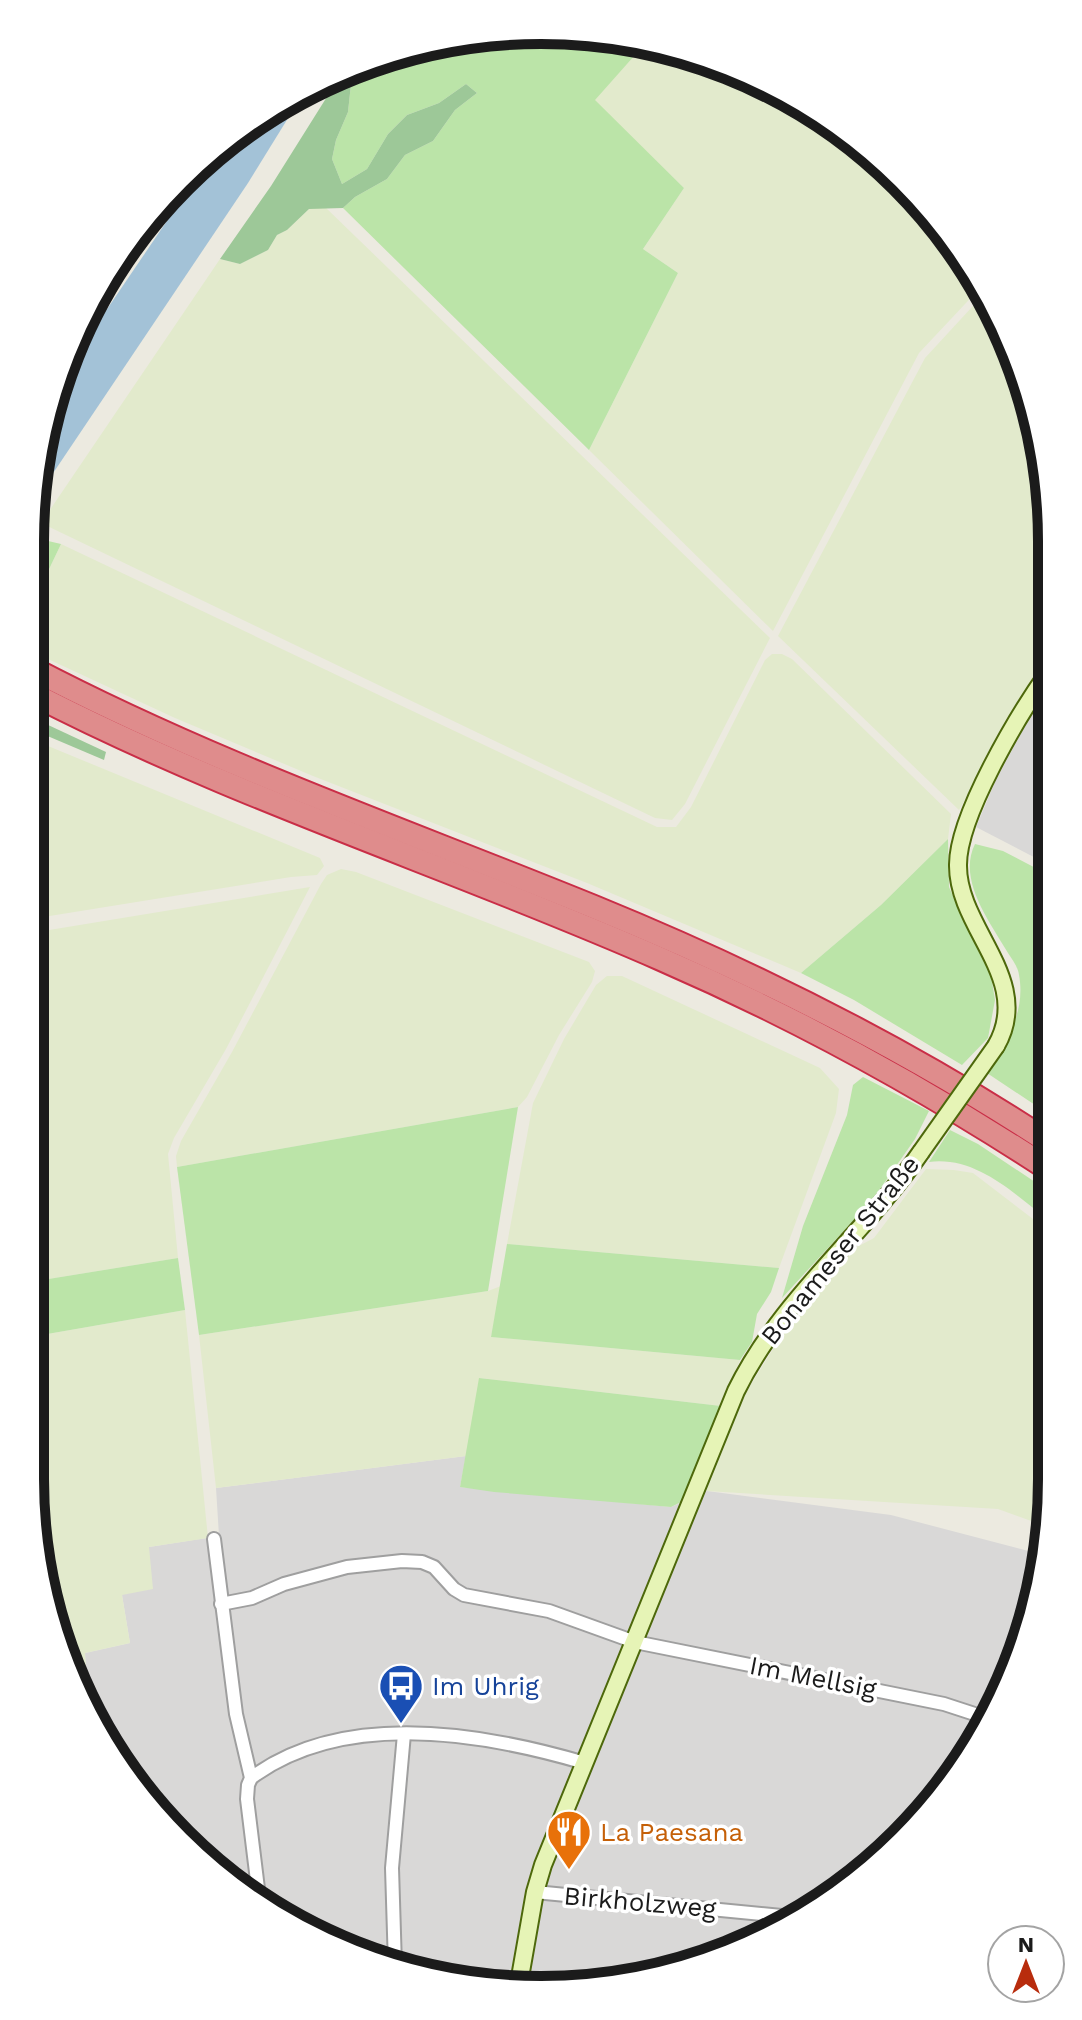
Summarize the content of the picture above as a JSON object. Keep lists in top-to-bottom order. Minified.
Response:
{"streets":{"street":["Bonameser Straße","Im Mellsig","Birkholzweg"]},"crossings":[["Bonameser Straße","Im Mellsig"],["Bonameser Straße","Birkholzweg"]],"places":{"bus stop":["Im Uhrig"],"restaurant":["La Paesana"]},"north":"top"}
